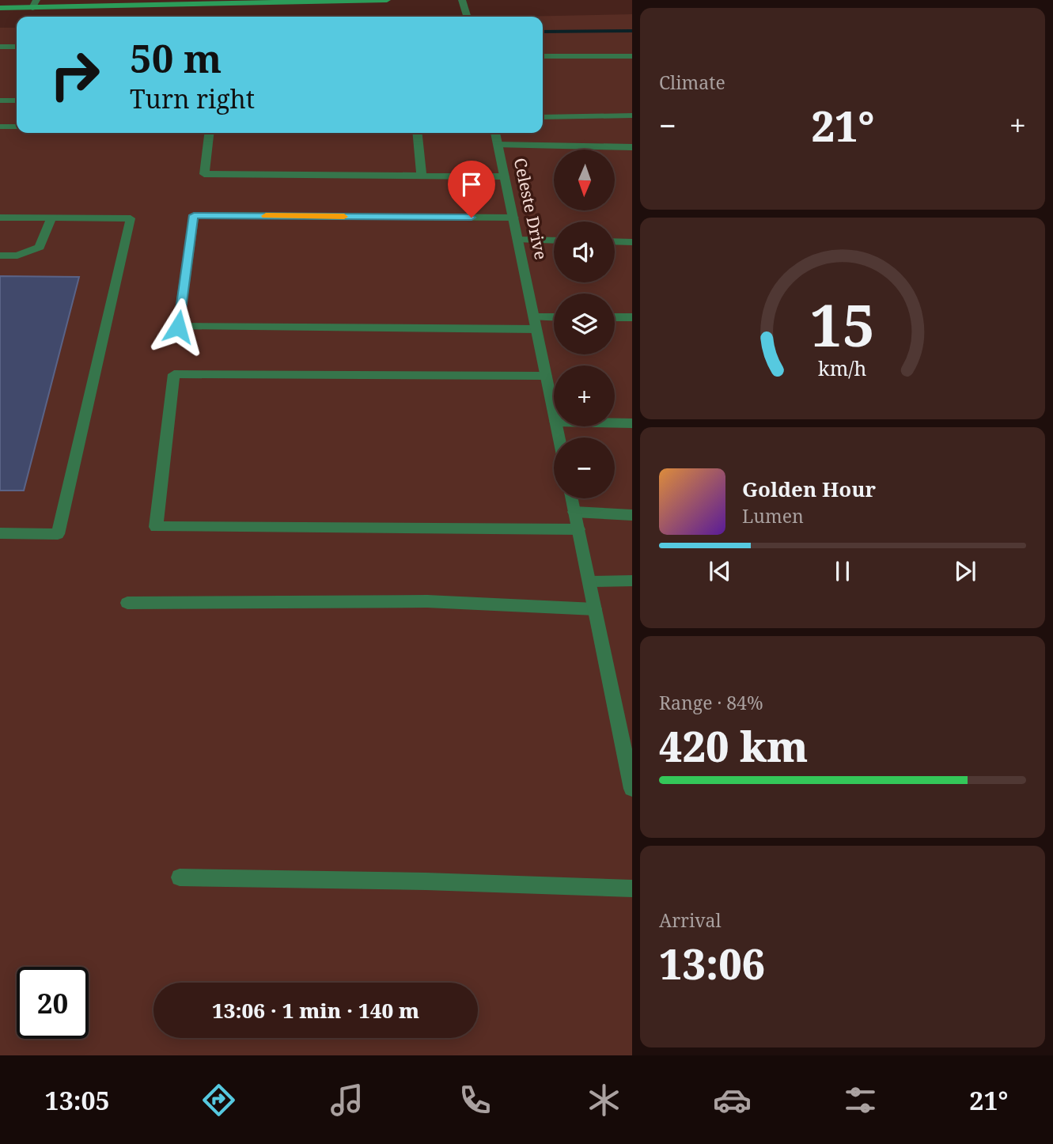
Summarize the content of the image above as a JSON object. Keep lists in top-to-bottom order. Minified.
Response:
{"streets":{"street":["Celeste Drive"]},"north":"bottom","page":{"tile":["Climate",["Range · 84%","420 km"],["Arrival","13:06"]],"turn":["50 m","Turn right"],"heat":["−","21°","+"],"map_buttons":["+","−"],"song":["Golden Hour","Lumen"],"limit":"20","trip":"13:06 · 1 min · 140 m","tabs":["13:05","21°"],"gauge":["15","km/h"]}}
